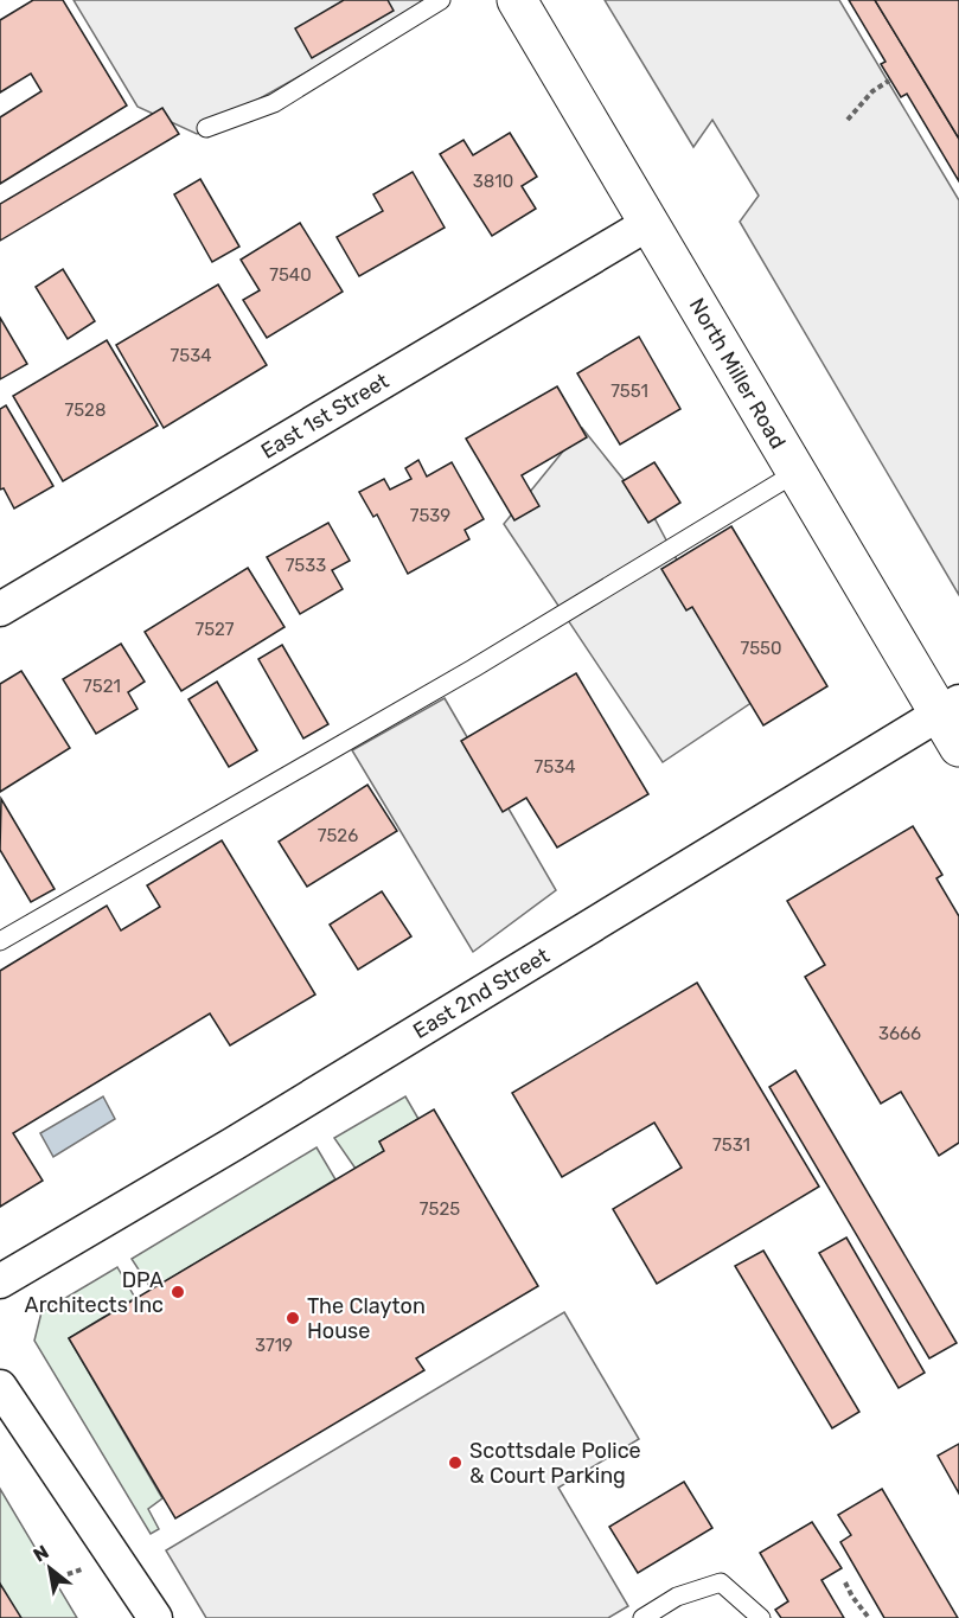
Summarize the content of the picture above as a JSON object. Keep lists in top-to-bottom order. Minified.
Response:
{"streets":{"street":["North Miller Road","East 1st Street","East 2nd Street"]},"crossings":[["North Miller Road","East 1st Street"],["North Miller Road","East 2nd Street"]],"places":["DPA Architects Inc","The Clayton House","Scottsdale Police & Court Parking"],"house_numbers":["3810","7540","7534","7551","7528","7539","7533","7527","7550","7521","7534","7526","3666","7531","7525","3719"],"north":"top left"}
